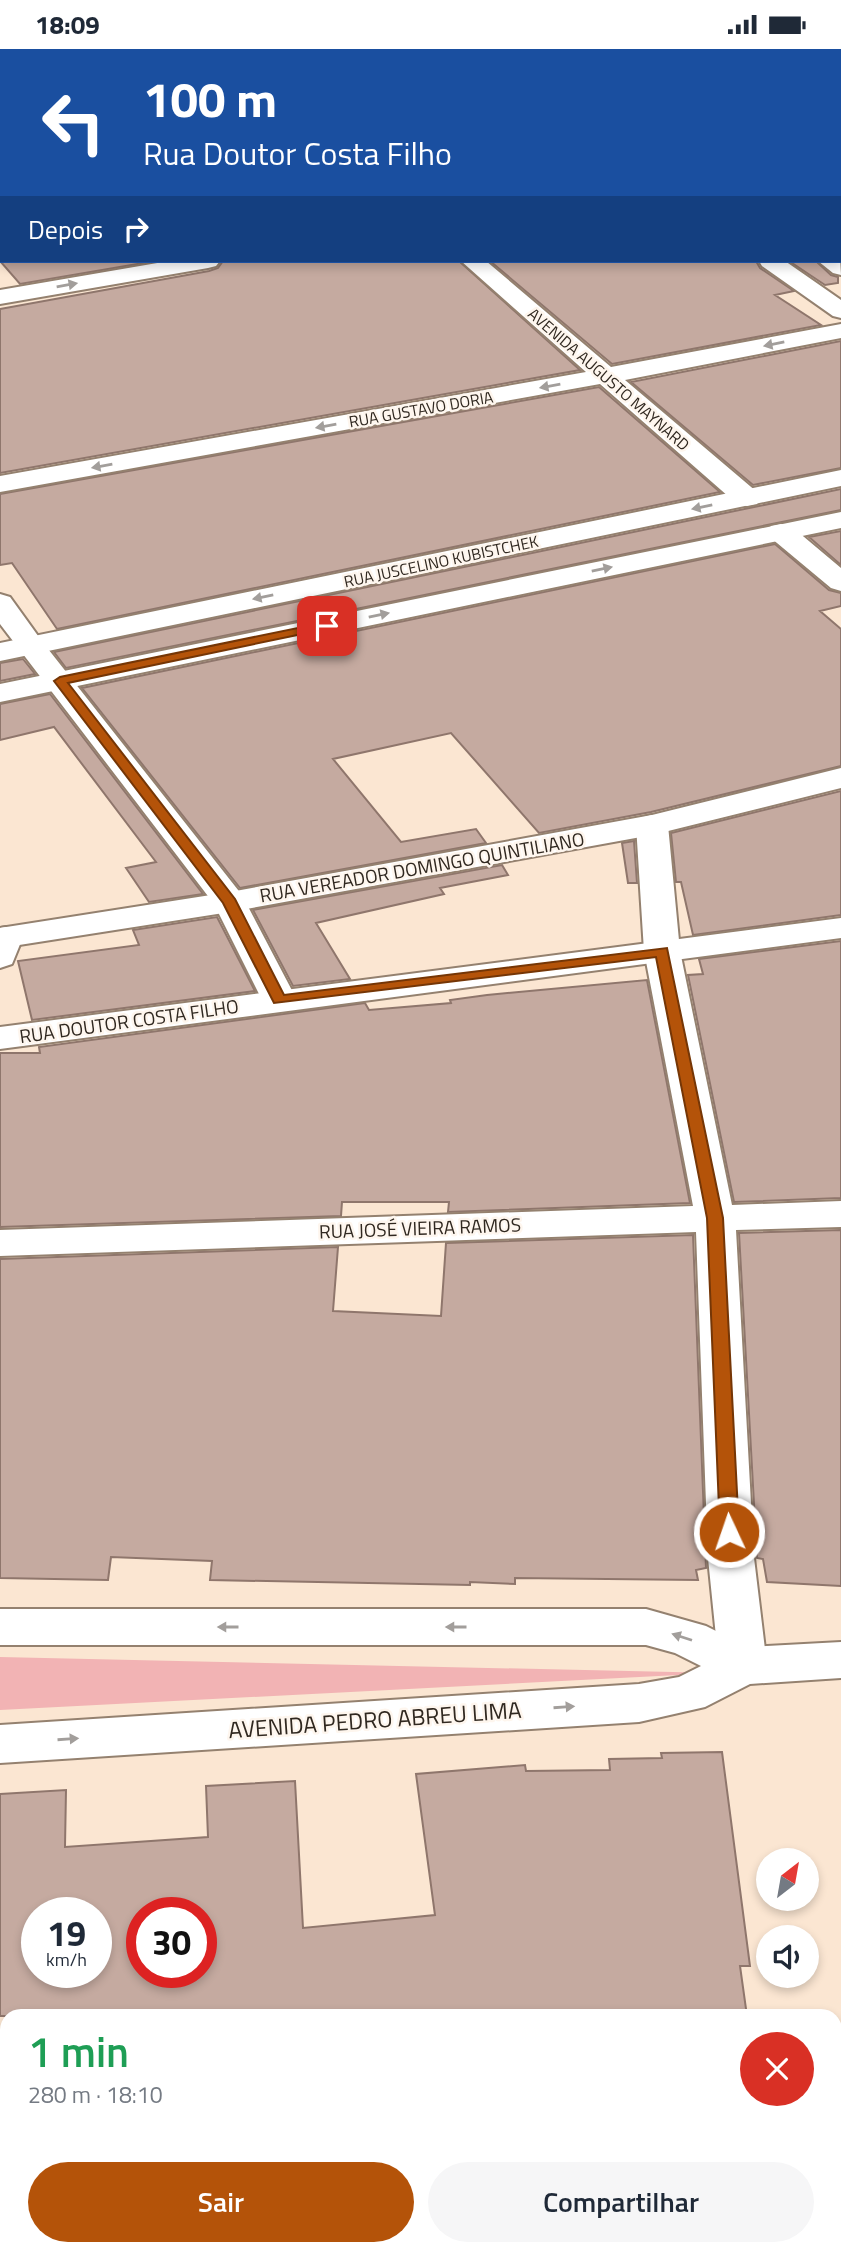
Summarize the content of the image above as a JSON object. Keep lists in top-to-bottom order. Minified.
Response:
{"streets":{"street":["AVENIDA AUGUSTO MAYNARD","RUA GUSTAVO DORIA","RUA JUSCELINO KUBISTCHEK","RUA VEREADOR DOMINGO QUINTILIANO","RUA DOUTOR COSTA FILHO","RUA JOSÉ VIEIRA RAMOS","AVENIDA PEDRO ABREU LIMA"]},"crossings":[["AVENIDA AUGUSTO MAYNARD","RUA GUSTAVO DORIA"],["AVENIDA AUGUSTO MAYNARD","RUA JUSCELINO KUBISTCHEK"]],"north":"top right","page":{"status":"18:09","turn":["100 m","Rua Doutor Costa Filho"],"then":"Depois","speed":"19 km/h","limit":"30","heading":["1 min","280 m · 18:10"],"buttons":["Sair","Compartilhar"]}}
